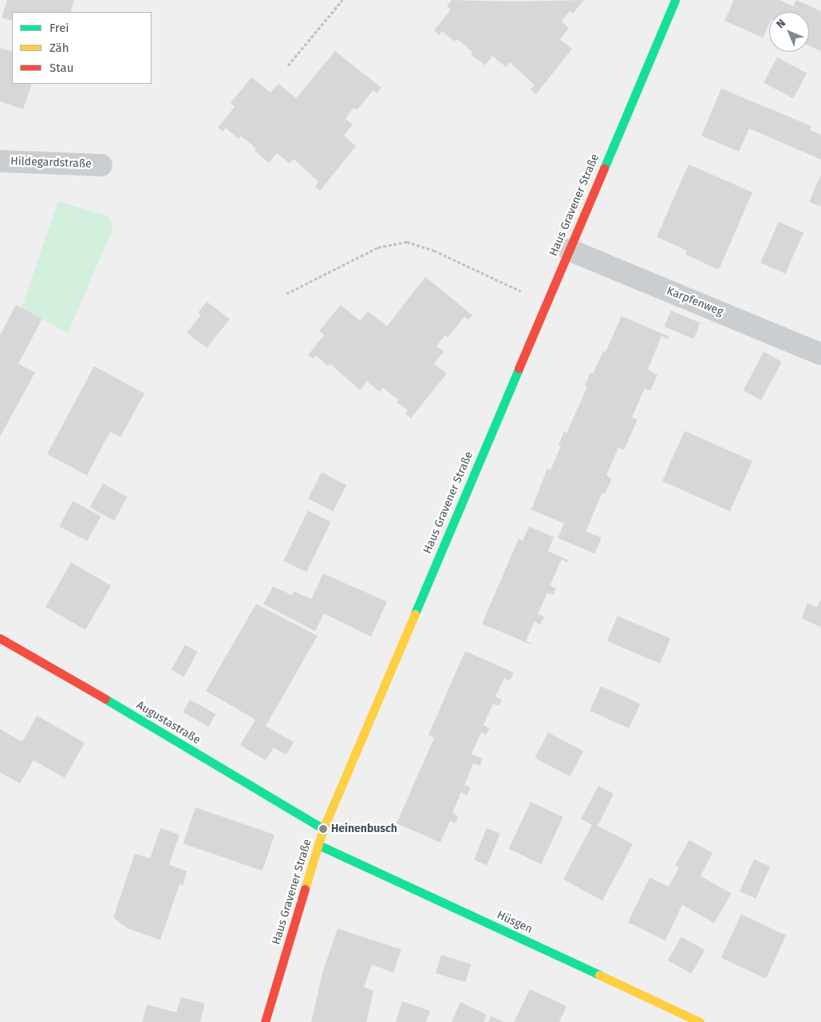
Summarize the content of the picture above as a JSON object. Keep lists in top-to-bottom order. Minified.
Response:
{"streets":{"street":["Hildegardstraße","Haus Gravener Straße","Karpfenweg","Augustastraße","Hüsgen"]},"crossings":[["Haus Gravener Straße","Karpfenweg"],["Haus Gravener Straße","Augustastraße"],["Haus Gravener Straße","Hüsgen"]],"places":["Heinenbusch"],"legend":["Frei","Zäh","Stau"],"north":"top left"}
